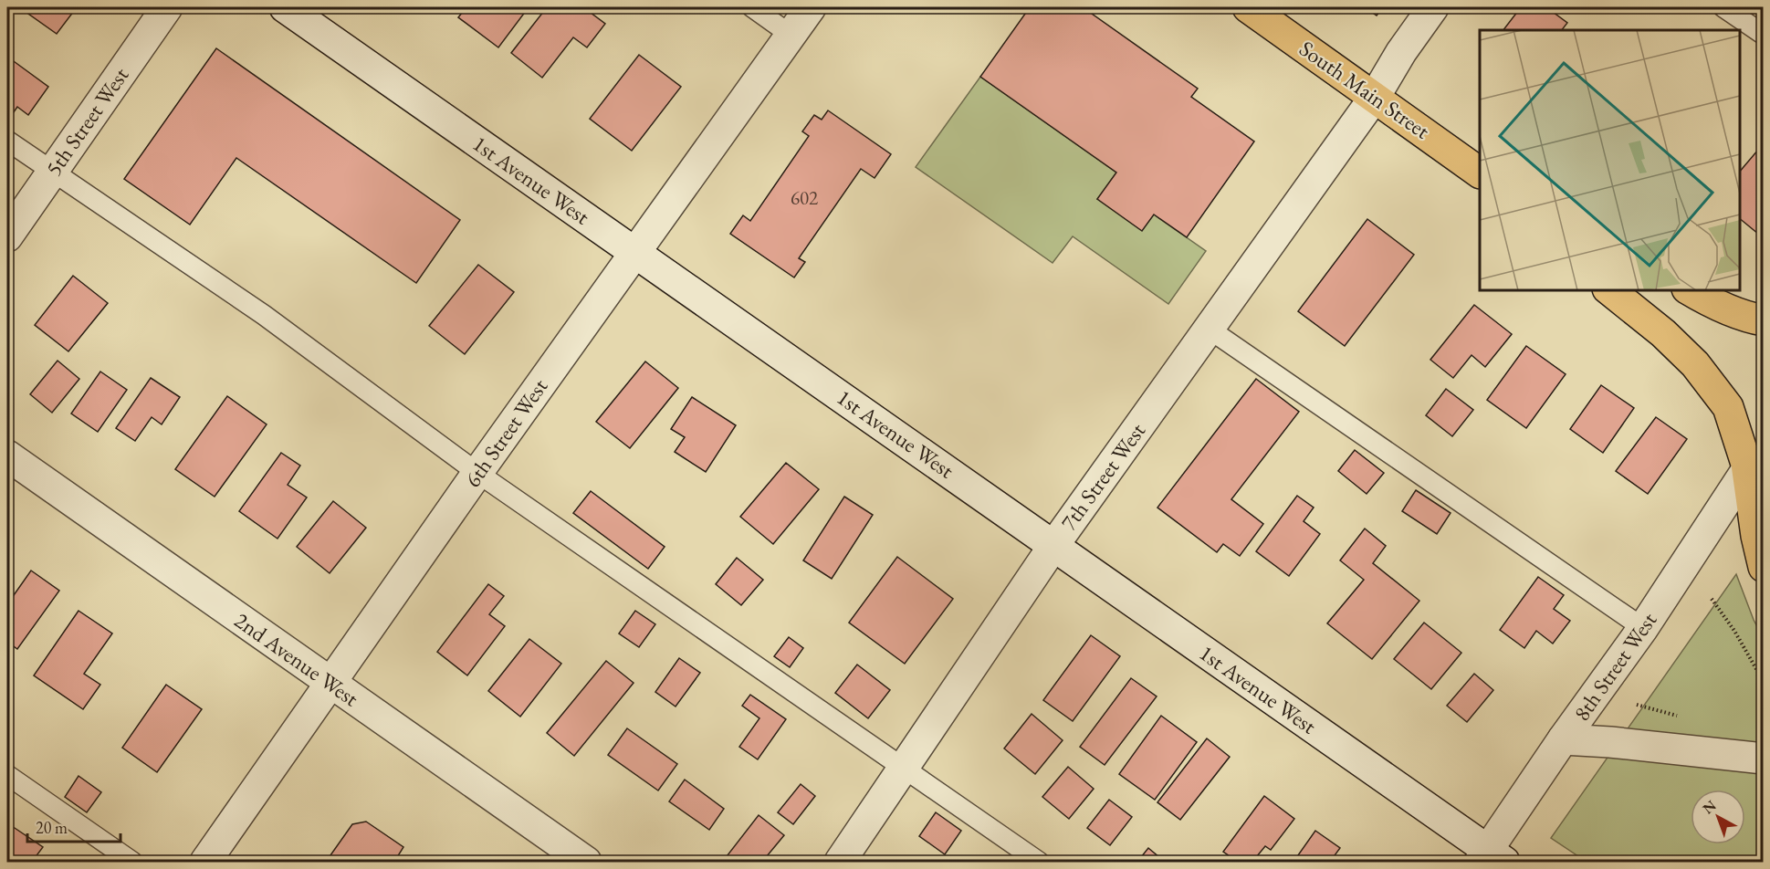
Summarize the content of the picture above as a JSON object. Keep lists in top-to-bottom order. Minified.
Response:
{"streets":{"main road":["South Main Street"],"street":["5th Street West","1st Avenue West","6th Street West","7th Street West","2nd Avenue West","8th Street West"]},"crossings":[["South Main Street","7th Street West"],["1st Avenue West","6th Street West"],["1st Avenue West","7th Street West"],["1st Avenue West","8th Street West"],["6th Street West","2nd Avenue West"]],"house_numbers":["602"],"scale_bar":"20 m","north":"top left"}
